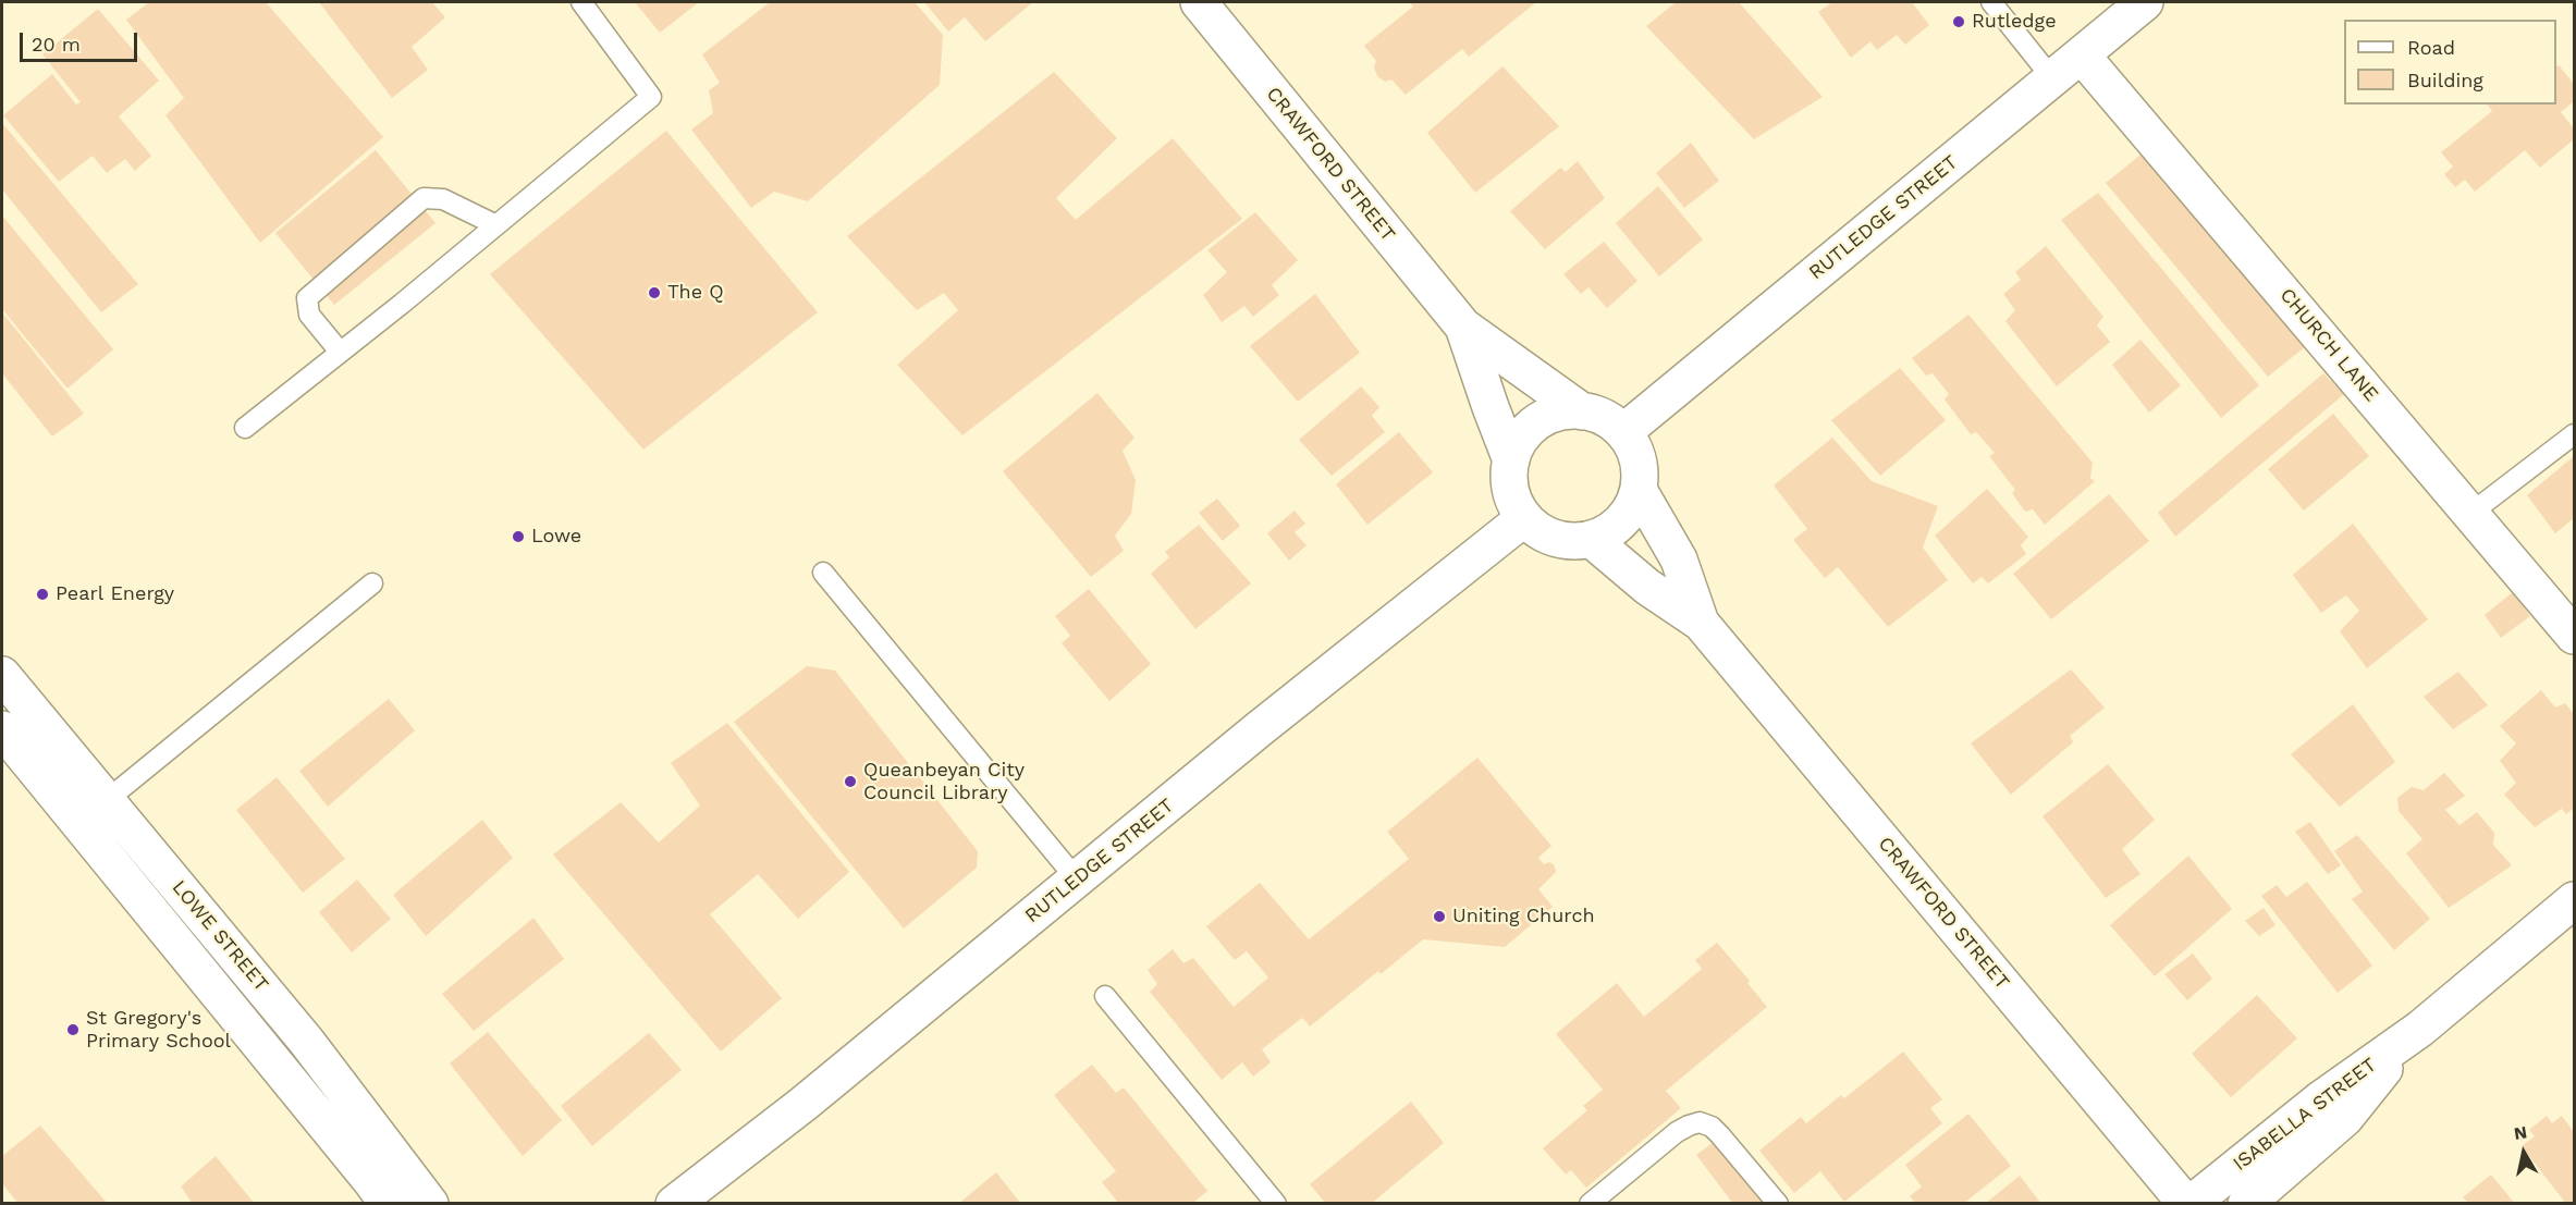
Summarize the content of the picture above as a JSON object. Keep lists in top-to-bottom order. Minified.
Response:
{"streets":{"street":["CRAWFORD STREET","RUTLEDGE STREET","CHURCH LANE","LOWE STREET","ISABELLA STREET"]},"crossings":[["CRAWFORD STREET","RUTLEDGE STREET"],["CRAWFORD STREET","ISABELLA STREET"],["RUTLEDGE STREET","CHURCH LANE"]],"places":["Rutledge","The Q","Lowe","Pearl Energy","Queanbeyan City Council Library","Uniting Church","St Gregory's Primary School"],"legend":["Road","Building"],"scale_bar":"20 m","north":"top"}
